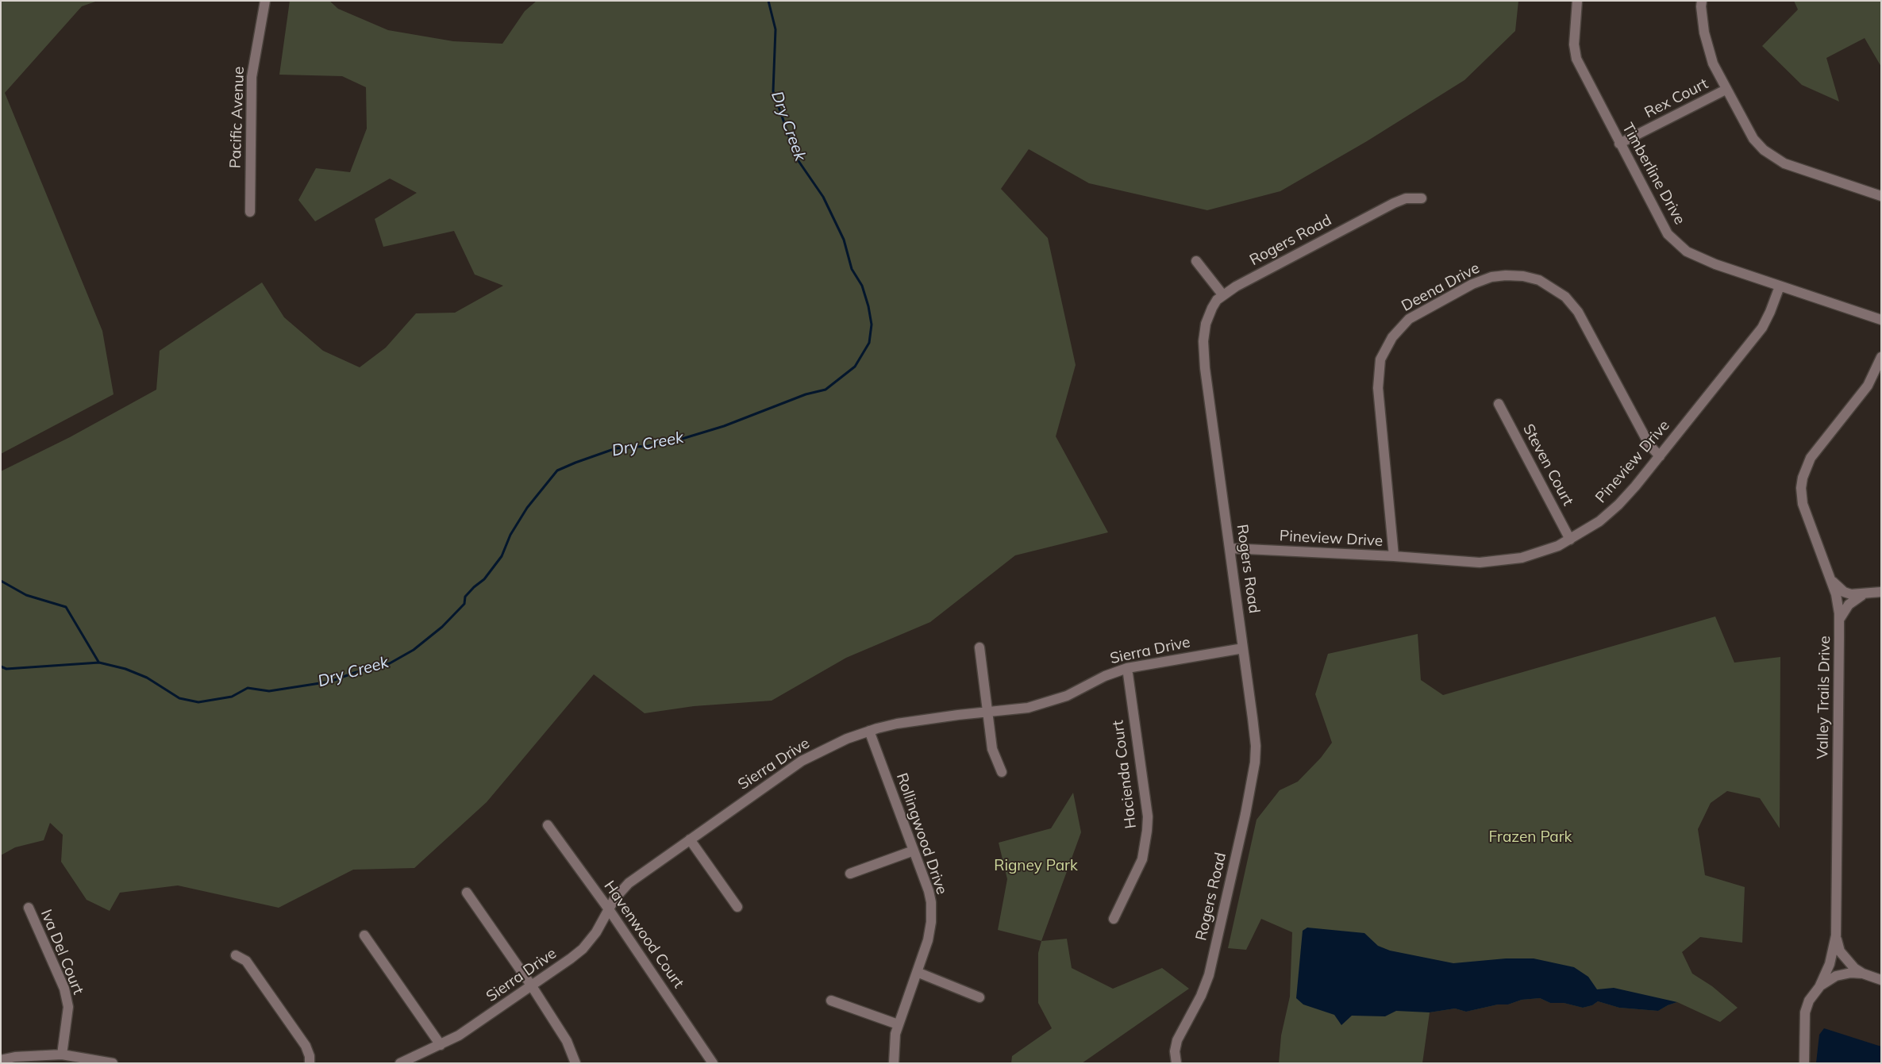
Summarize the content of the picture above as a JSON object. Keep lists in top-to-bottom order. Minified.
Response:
{"streets":{"street":["Rex Court","Pacific Avenue","Timberline Drive","Rogers Road","Deena Drive","Pineview Drive","Steven Court","Sierra Drive","Valley Trails Drive","Hacienda Court","Rollingwood Drive","Havenwood Court","Iva Del Court"]},"crossings":[["Rex Court","Timberline Drive"],["Timberline Drive","Pineview Drive"],["Rogers Road","Pineview Drive"],["Rogers Road","Sierra Drive"],["Deena Drive","Pineview Drive"],["Pineview Drive","Steven Court"],["Sierra Drive","Hacienda Court"],["Sierra Drive","Rollingwood Drive"],["Sierra Drive","Havenwood Court"]],"water":["Dry Creek"],"parks":["Frazen Park","Rigney Park"]}
